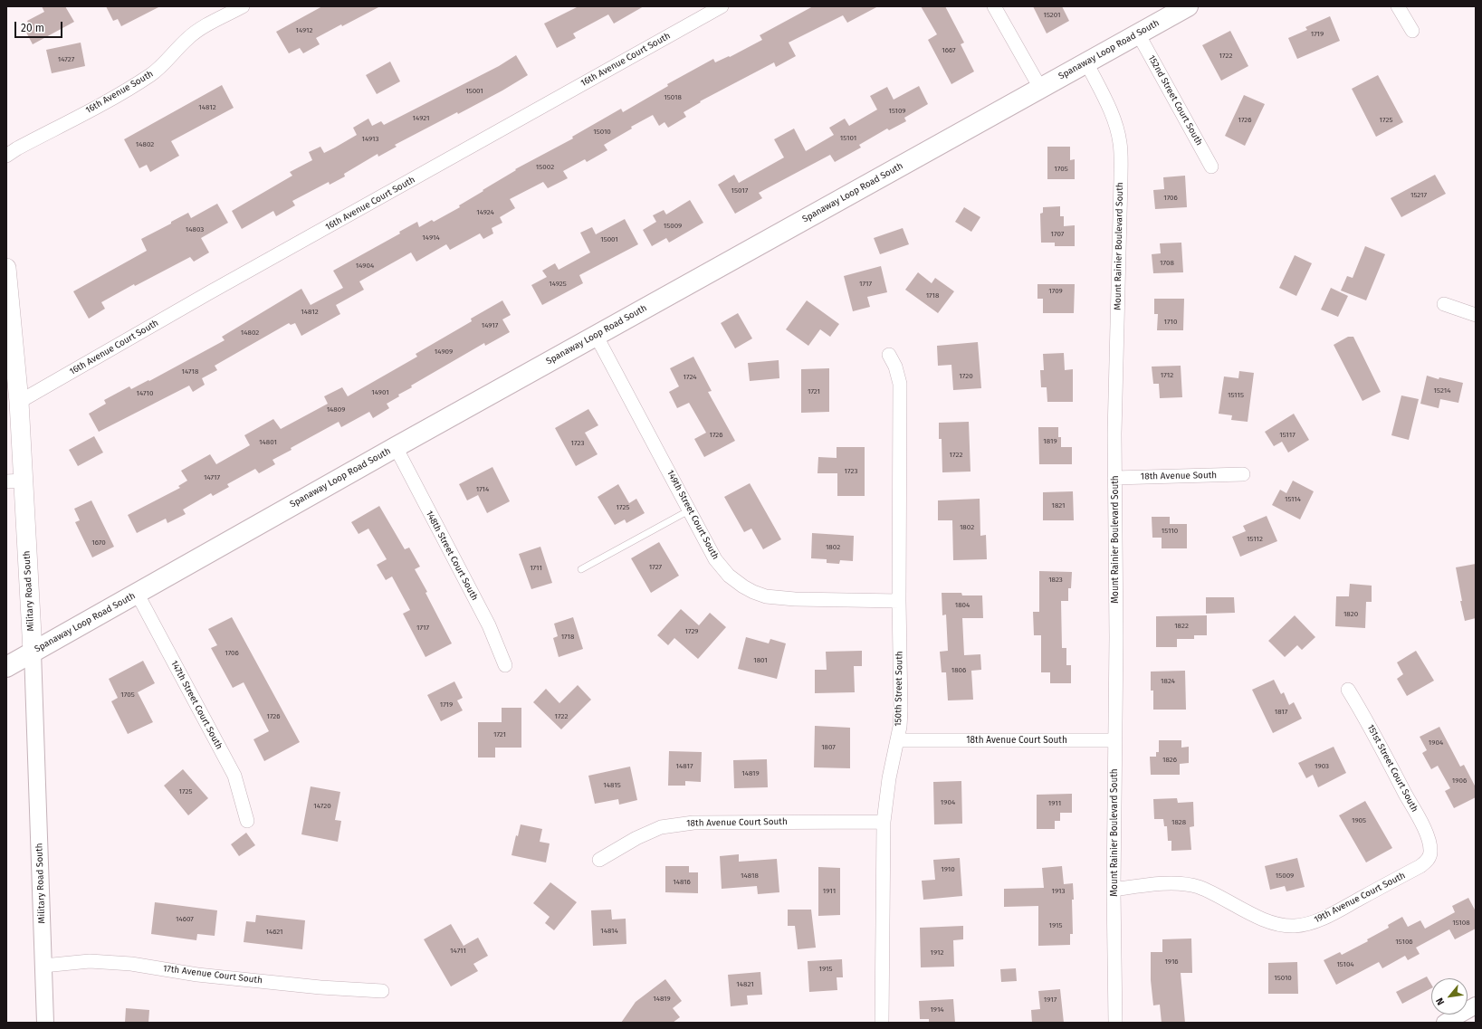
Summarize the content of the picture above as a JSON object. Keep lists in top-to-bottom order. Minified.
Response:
{"streets":{"main road":["Spanaway Loop Road South","Military Road South"],"street":["16th Avenue Court South","16th Avenue South","152nd Street Court South","Mount Rainier Boulevard South","18th Avenue South","149th Street Court South","148th Street Court South","150th Street South","147th Street Court South","18th Avenue Court South","151st Street Court South","19th Avenue Court South","17th Avenue Court South"]},"crossings":[["Spanaway Loop Road South","152nd Street Court South"],["Spanaway Loop Road South","Mount Rainier Boulevard South"],["Spanaway Loop Road South","149th Street Court South"],["Spanaway Loop Road South","148th Street Court South"],["Spanaway Loop Road South","Military Road South"],["Spanaway Loop Road South","147th Street Court South"],["16th Avenue Court South","Military Road South"],["Mount Rainier Boulevard South","18th Avenue South"],["Mount Rainier Boulevard South","18th Avenue Court South"],["Mount Rainier Boulevard South","19th Avenue Court South"],["149th Street Court South","150th Street South"],["Military Road South","17th Avenue Court South"],["150th Street South","18th Avenue Court South"],["151st Street Court South","19th Avenue Court South"]],"house_numbers":["15201","14912","1719","1667","1722","14727","15001","15018","14812","15109","14921","1726","1725","15010","15101","14913","14802","15002","1705","15017","15217","1706","14924","15009","14803","1707","14914","15001","1708","14904","14925","1717","1709","1718","14812","1710","14917","14802","14909","14718","1712","1720","1724","15214","1721","14901","14710","15115","14809","1726","15117","1819","14801","1723","1722","1723","14717","1714","15114","1821","1725","1802","15110","15112","1670","1802","1727","1711","1823","1804","1820","1822","1717","1729","1718","1706","1801","1806","1824","1705","1719","1817","1726","1722","1721","1904","1807","1826","14817","1903","14819","1906","14815","1725","1904","1911","14720","1905","1828","1910","14818","15009","14816","1911","1913","14607","15108","1915","14814","14621","15106","14711","1912","1916","15104","1915","15010","14821","14819","1917","1914"],"scale_bar":"20 m","north":"bottom left"}
